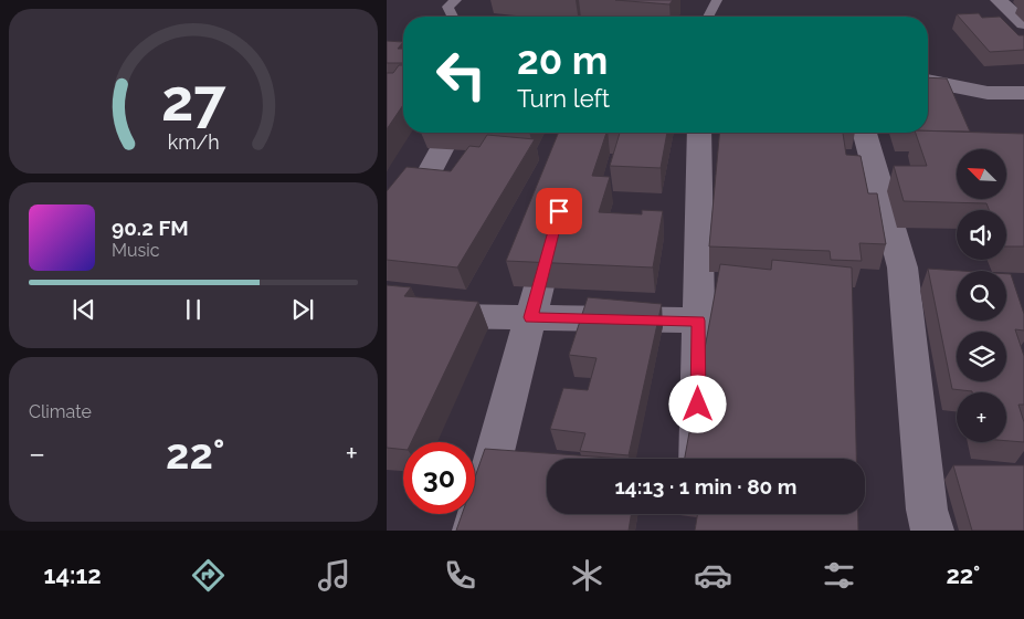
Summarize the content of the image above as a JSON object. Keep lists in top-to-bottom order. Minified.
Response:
{"north":"top left","page":{"turn":["20 m","Turn left"],"map_buttons":"+","song":["90.2 FM","Music"],"tile":"Climate","heat":["−","22°","+"],"limit":"30","trip":"14:13 · 1 min · 80 m","tabs":["14:12","22°"],"gauge":["27","km/h"]}}
